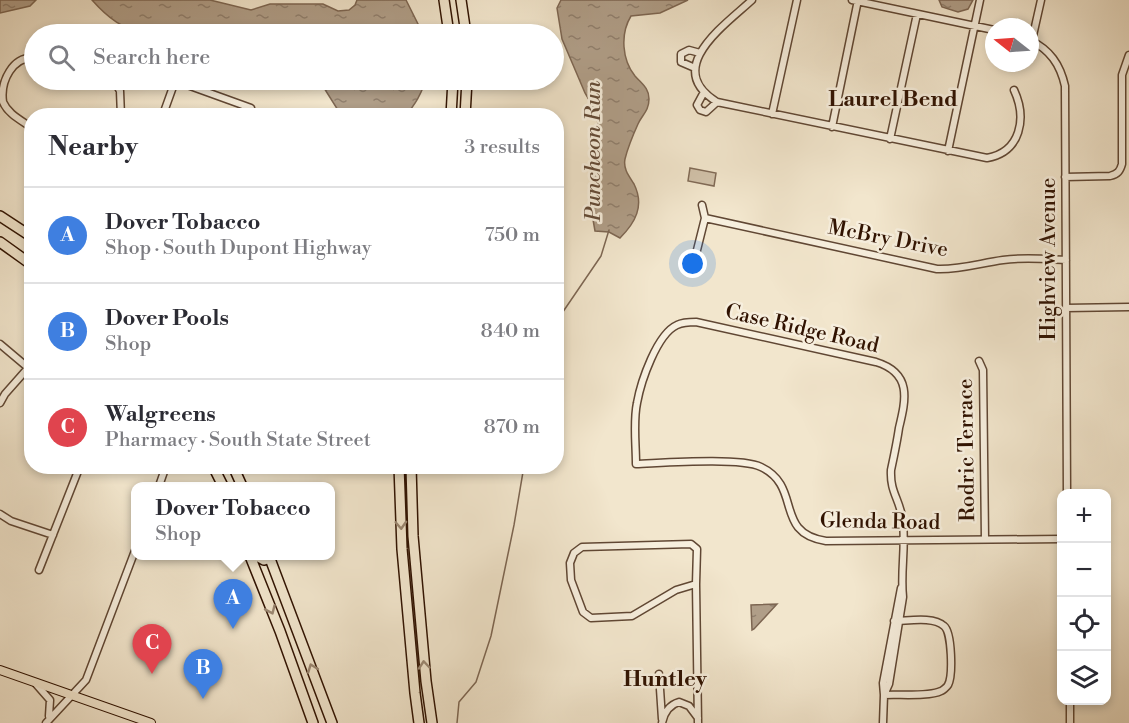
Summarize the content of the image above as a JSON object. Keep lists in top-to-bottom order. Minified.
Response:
{"streets":{"street":["McBry Drive","Highview Avenue","Case Ridge Road","Rodric Terrace","Glenda Road"]},"crossings":[["McBry Drive","Highview Avenue"],["Case Ridge Road","Glenda Road"],["Rodric Terrace","Glenda Road"]],"districts":["Laurel Bend","Huntley"],"water":["Puncheon Run"],"north":"left","page":{"search":"Search here","heading":["Nearby","3 results"],"list":[{"mark":"A","name":"Dover Tobacco","note":"Shop · South Dupont Highway","value":"750 m"},{"mark":"B","name":"Dover Pools","note":"Shop","value":"840 m"},{"mark":"C","name":"Walgreens","note":"Pharmacy · South State Street","value":"870 m"}],"popup":["Dover Tobacco","Shop"],"map_buttons":["+","−"],"pins":["A","C","B"]}}
